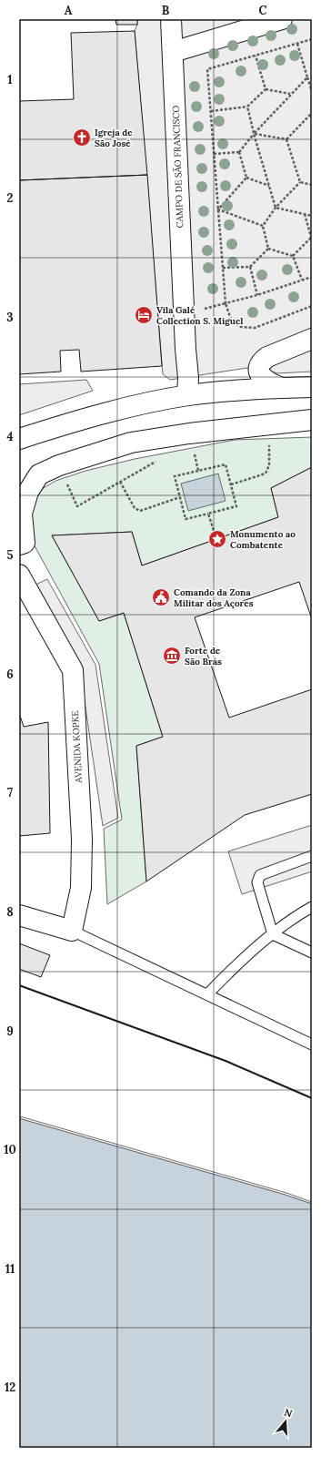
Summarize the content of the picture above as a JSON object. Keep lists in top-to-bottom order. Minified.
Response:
{"streets":{"street":["CAMPO DE SÃO FRANCISCO","AVENIDA KOPKE"]},"places":{"church":["Igreja de São José"],"hotel":["Vila Galé Collection S. Miguel"],"place":["Monumento ao Combatente"],"public building":["Comando da Zona Militar dos Açores"],"museum":["Forte de São Brás"]},"north":"top","grid":{"columns":["A","B","C"],"rows":["1","2","3","4","5","6","7","8","9","10","11","12"]}}
